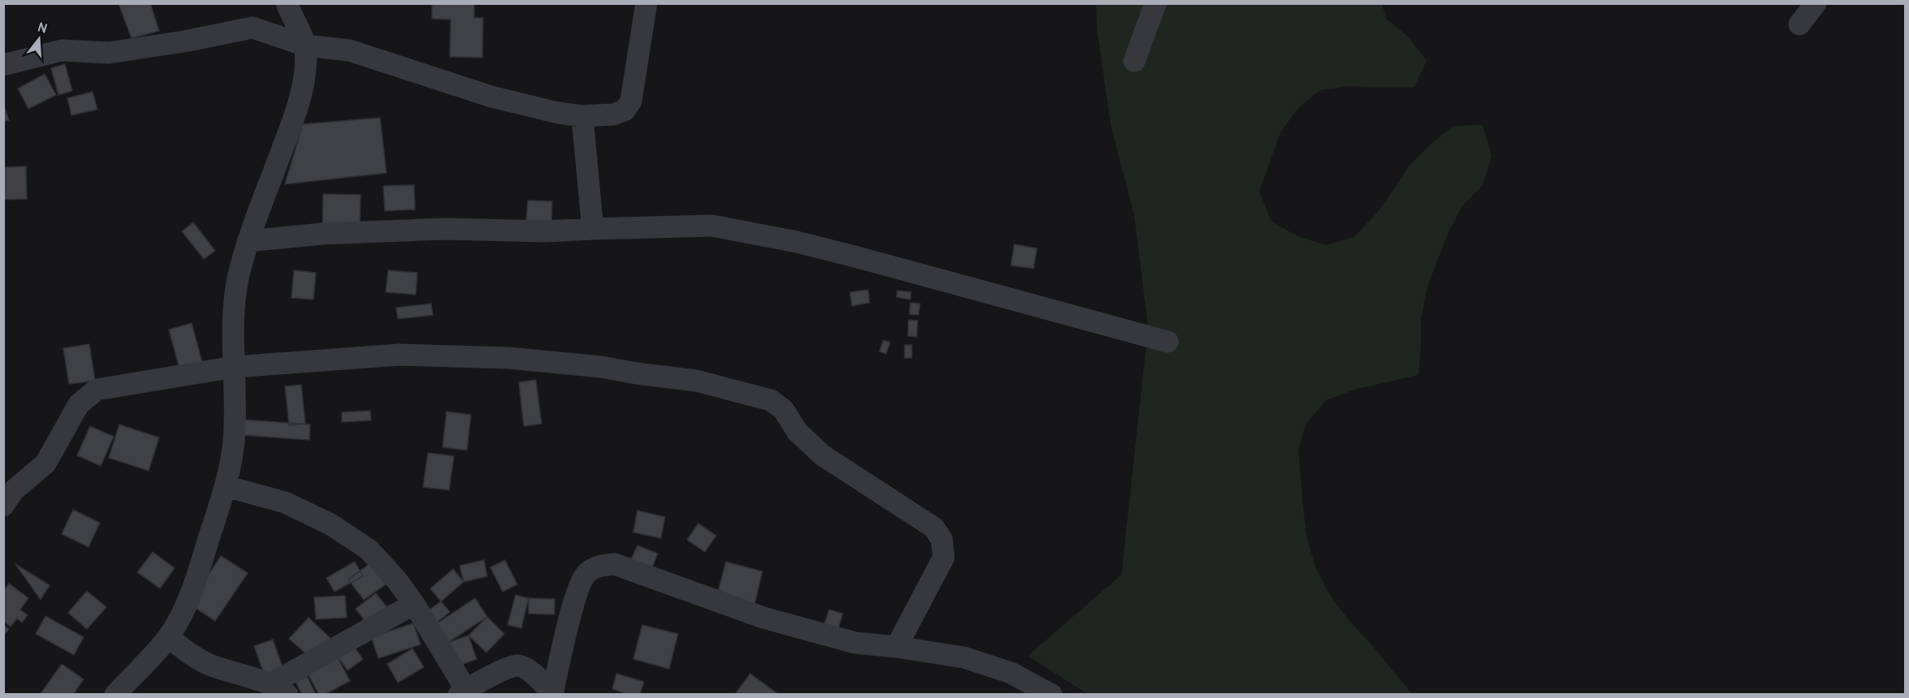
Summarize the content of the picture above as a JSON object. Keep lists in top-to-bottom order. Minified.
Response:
{"north":"top"}
